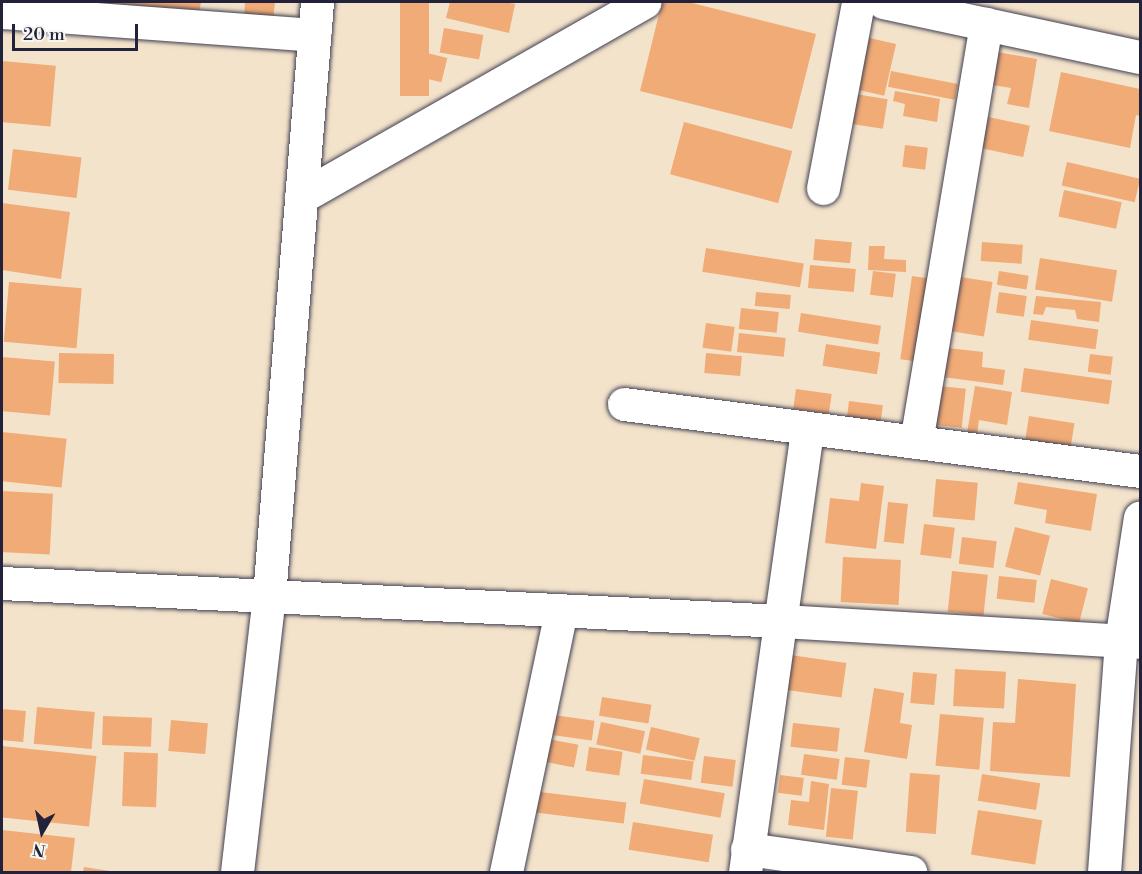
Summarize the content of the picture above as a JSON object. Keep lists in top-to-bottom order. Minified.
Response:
{"scale_bar":"20 m","north":"bottom"}
